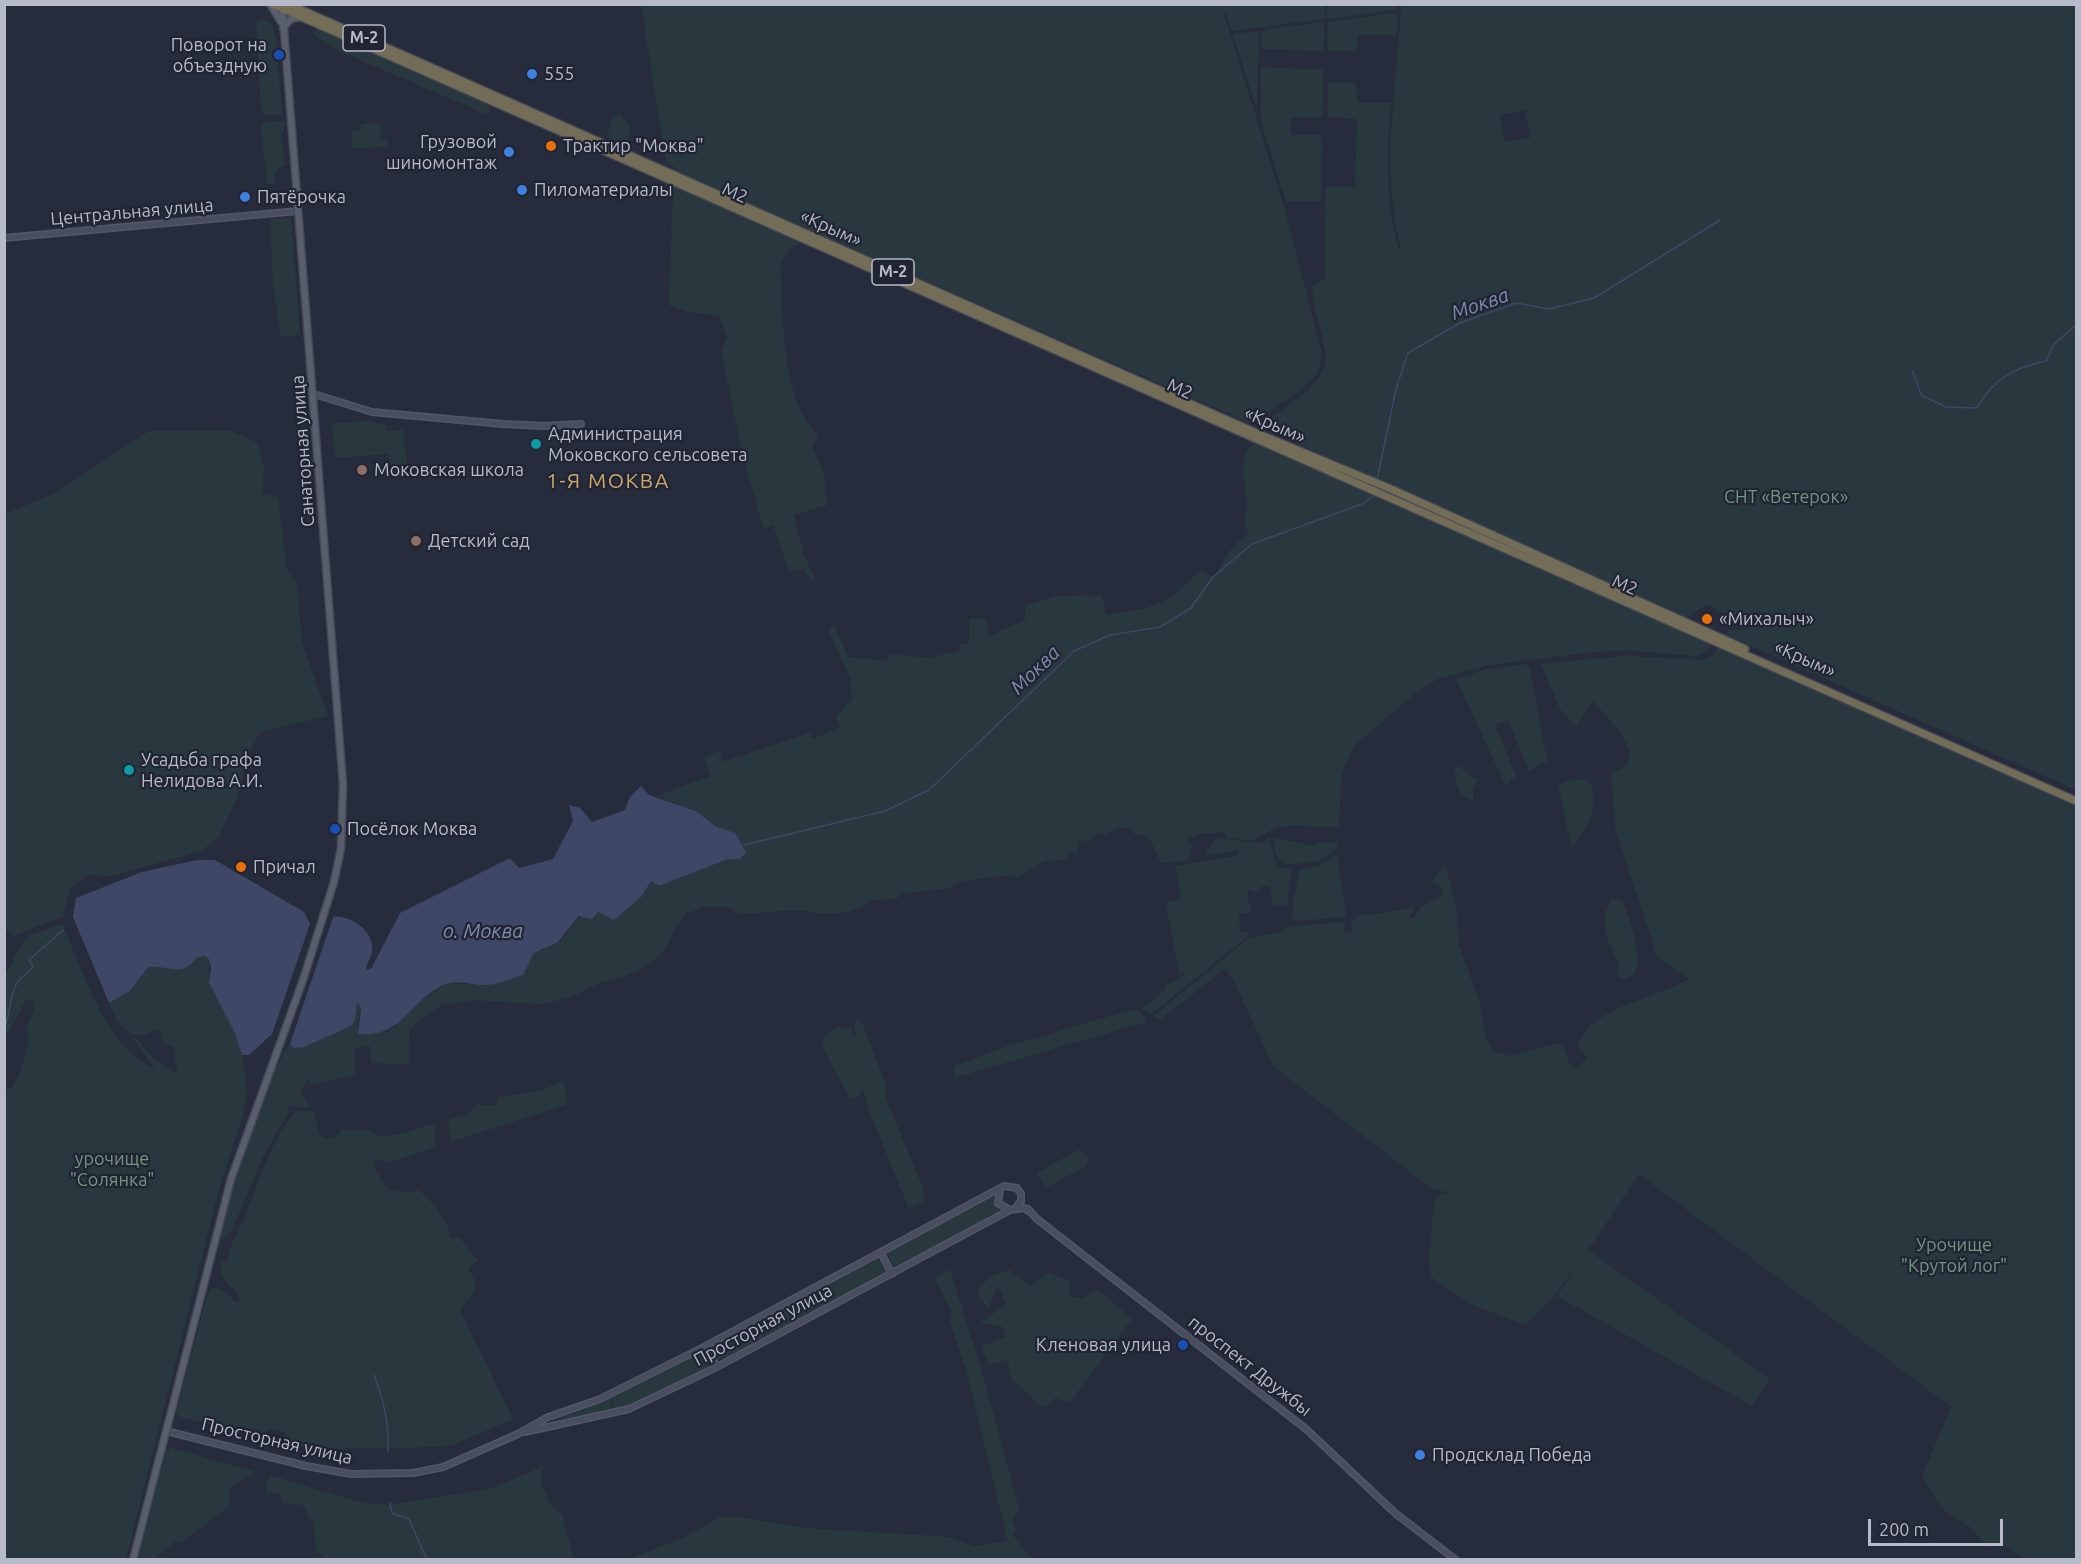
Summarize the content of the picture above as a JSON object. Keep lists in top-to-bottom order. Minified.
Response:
{"streets":{"highway":["М-2","М2","«Крым»"],"main road":["Центральная улица","Санаторная улица","Просторная улица","проспект Дружбы"]},"crossings":[["М2","«Крым»"],["М2","Санаторная улица"],["Центральная улица","Санаторная улица"],["«Крым»","Санаторная улица"],["Санаторная улица","Просторная улица"],["Просторная улица","проспект Дружбы"]],"districts":["1-Я МОКВА"],"water":["Моква","о. Моква"],"parks":["СНТ «Ветерок»","урочище \"Солянка\"","Урочище \"Крутой лог\""],"places":["Поворот на объездную","555","Трактир \"Моква\"","Грузовой шиномонтаж","Пиломатериалы","Пятёрочка","Администрация Моковского сельсовета","Моковская школа","Детский сад","«Михалыч»","Усадьба графа Нелидова А.И.","Посёлок Моква","Причал","Кленовая улица","Продсклад Победа"],"scale_bar":"200 m"}
